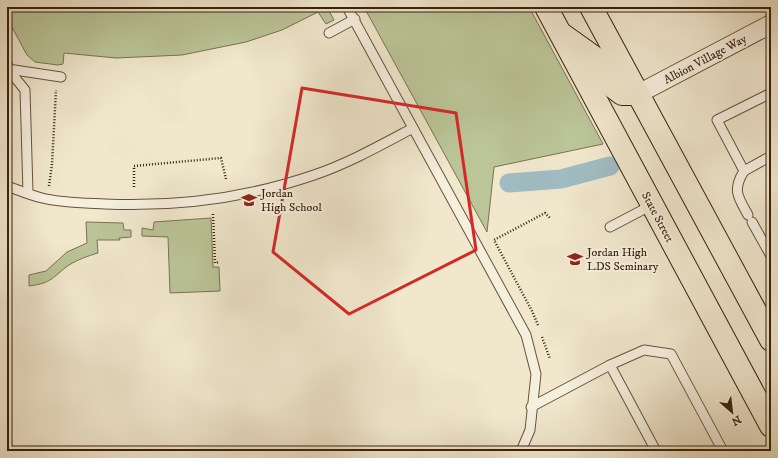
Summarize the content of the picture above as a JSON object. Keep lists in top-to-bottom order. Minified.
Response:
{"streets":{"main road":["State Street"],"street":["Albion Village Way"]},"places":{"school or university":["Jordan High School","Jordan High LDS Seminary"]},"north":"bottom right"}
